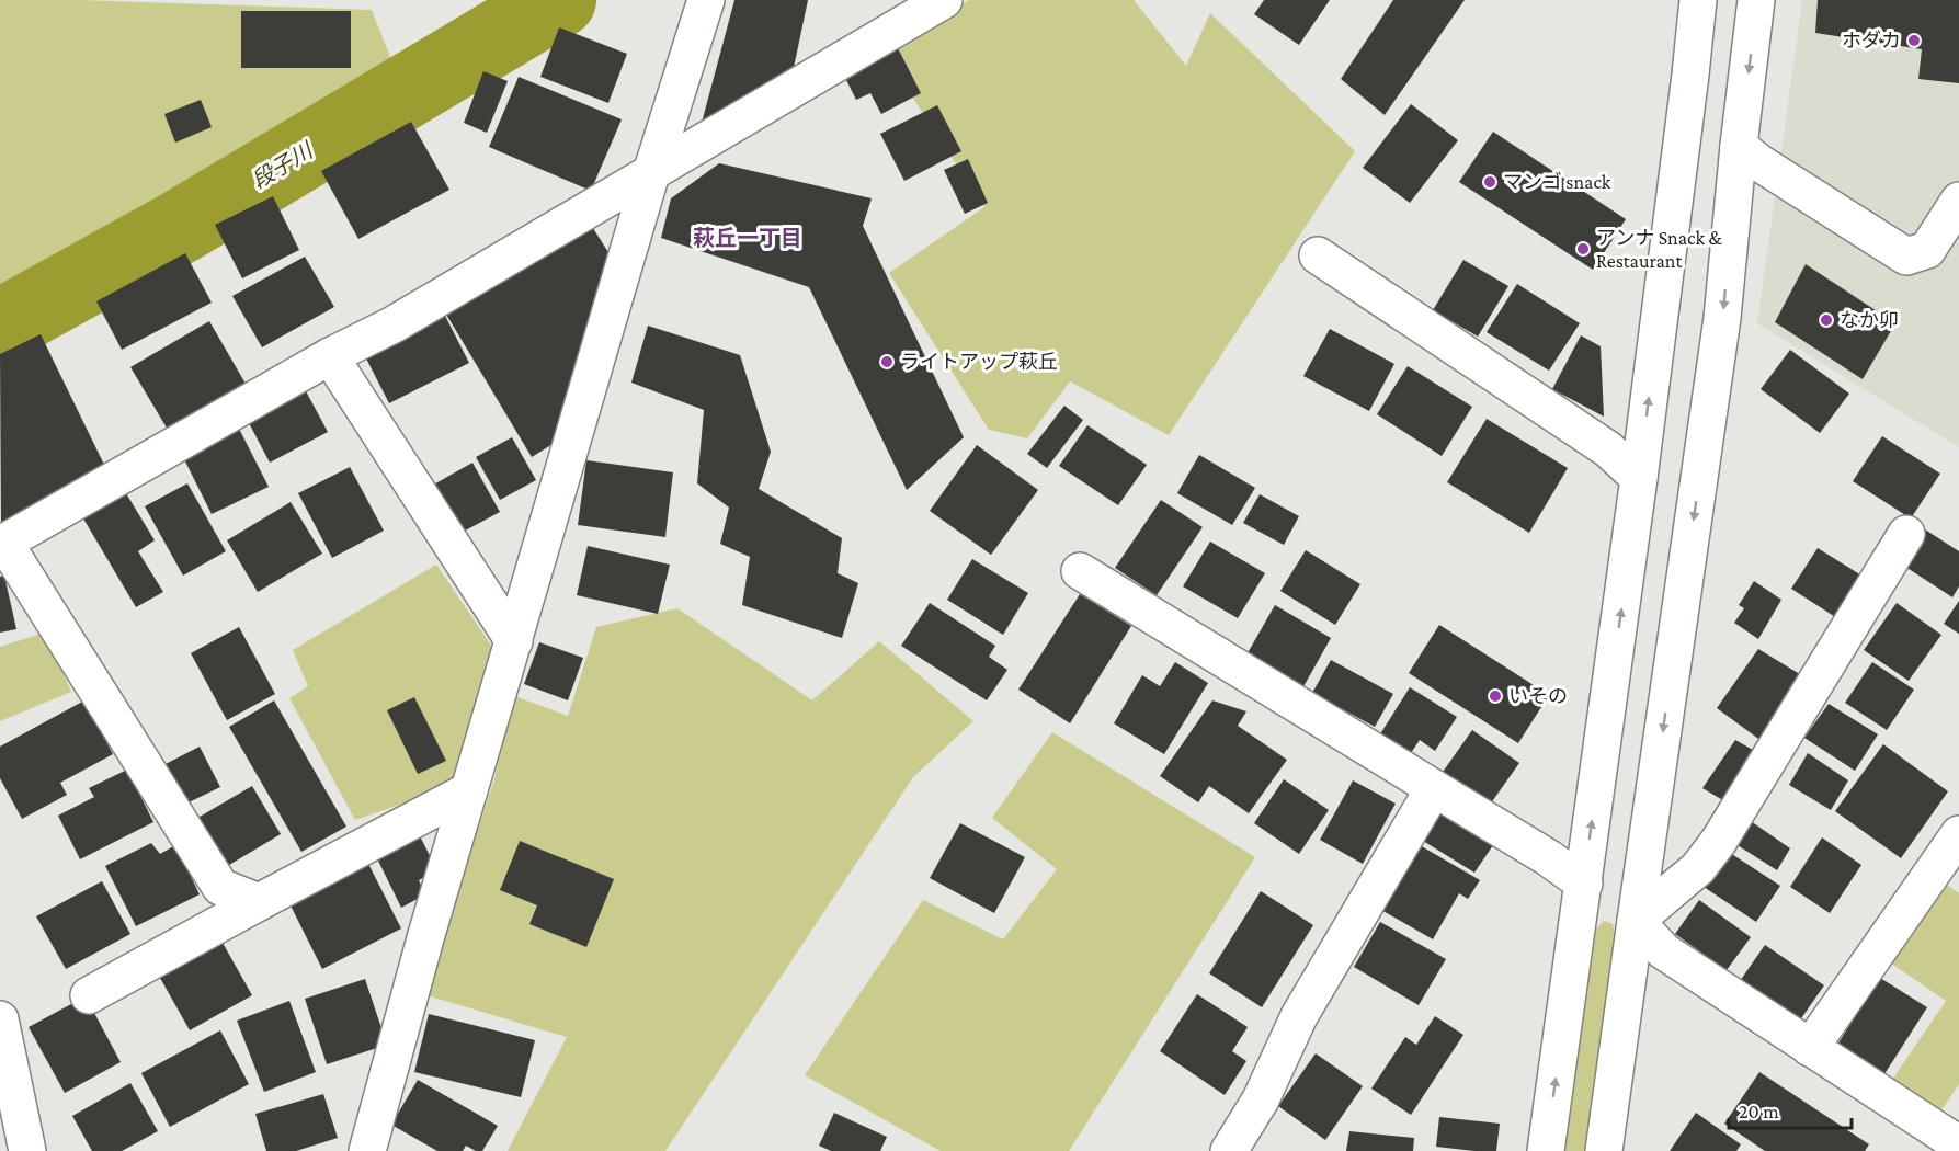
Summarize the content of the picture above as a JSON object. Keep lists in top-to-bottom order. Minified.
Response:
{"districts":["萩丘一丁目"],"water":["段子川"],"places":["ホダカ","マンゴ snack","アンナ Snack & Restaurant","なか卯","ライトアップ萩丘","いその"],"scale_bar":"20 m"}
